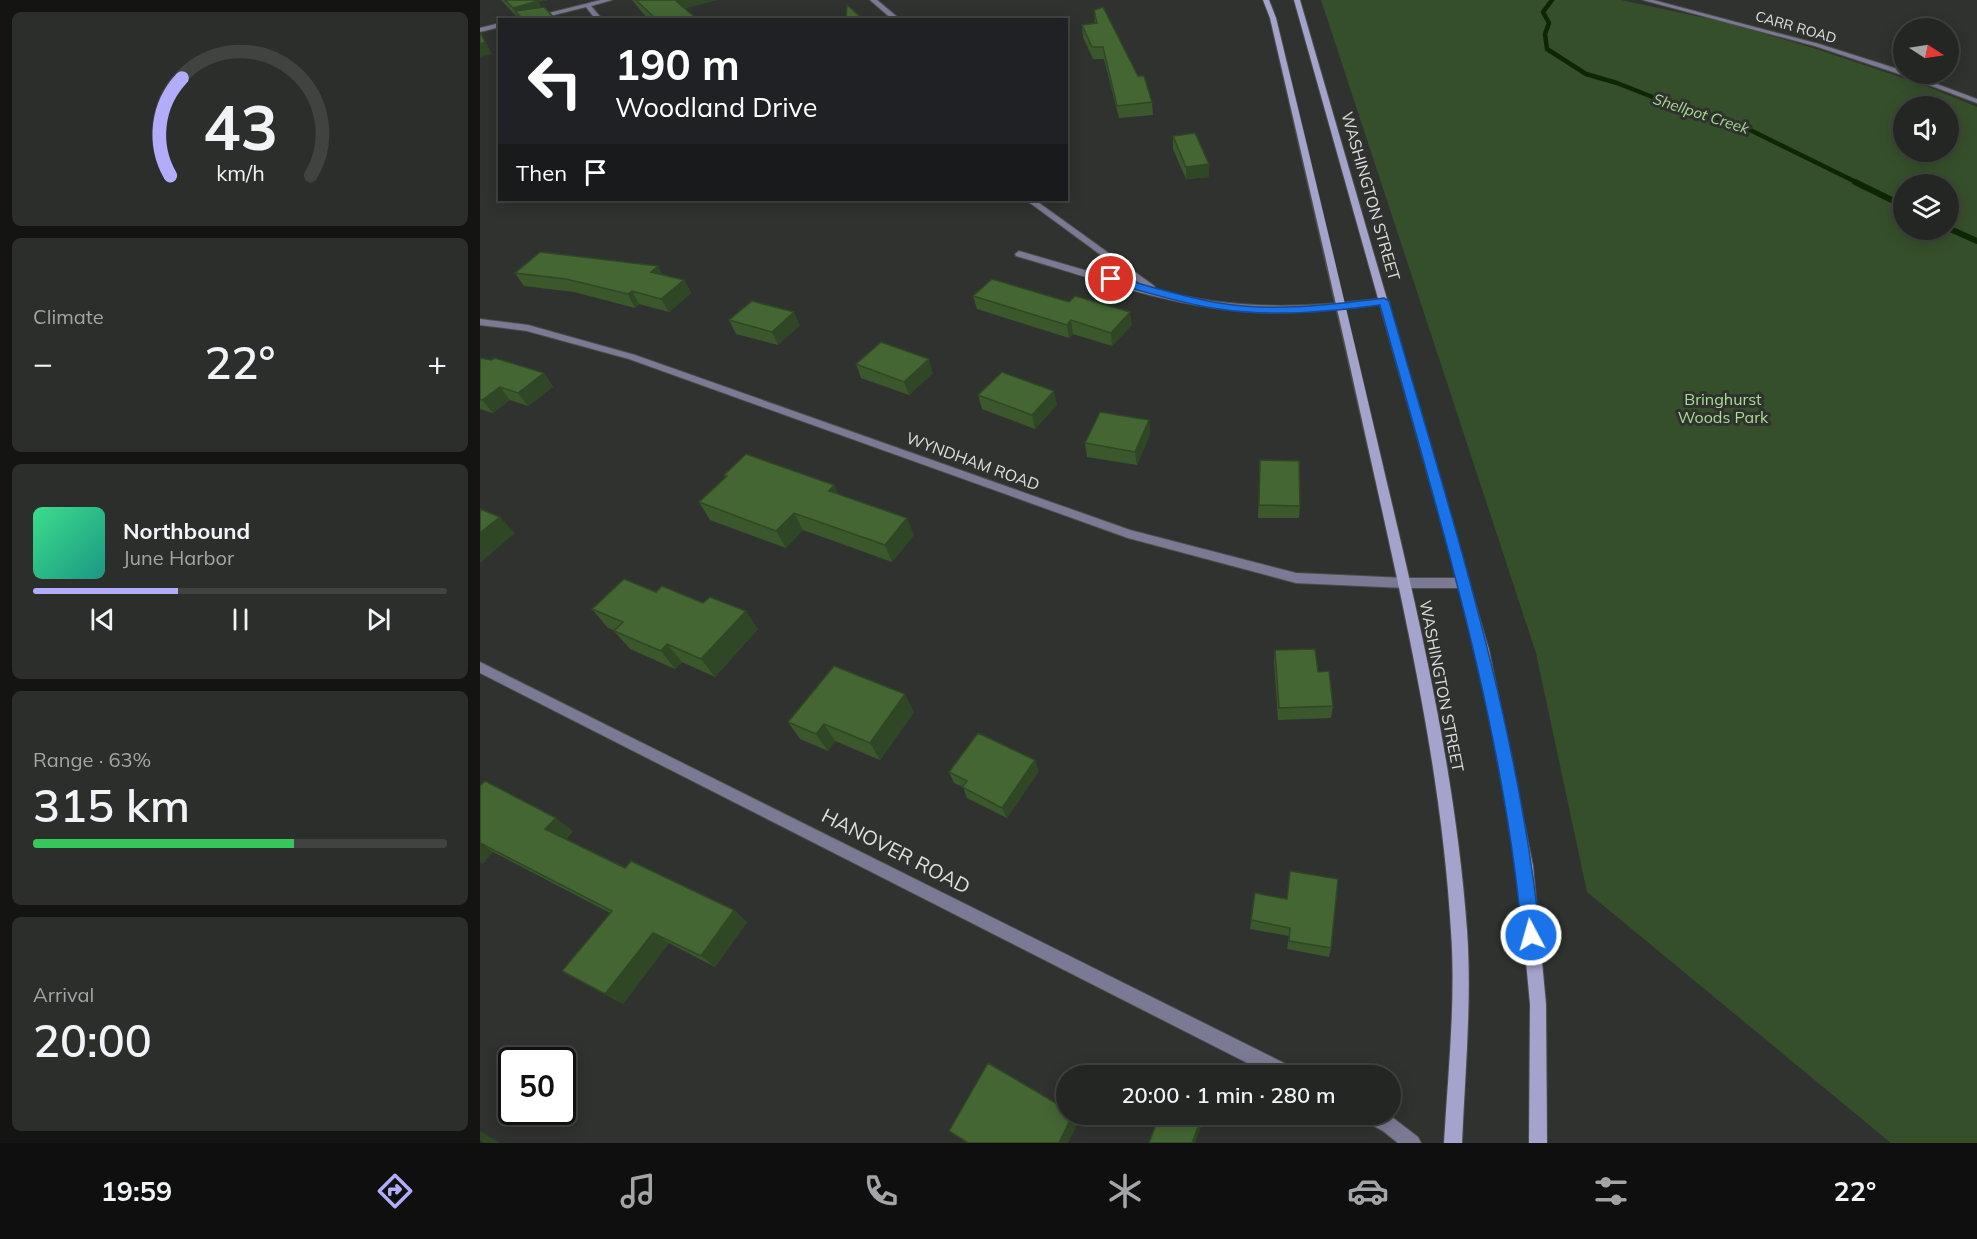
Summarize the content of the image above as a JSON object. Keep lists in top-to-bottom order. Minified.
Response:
{"streets":{"main road":["WASHINGTON STREET"],"street":["CARR ROAD","WYNDHAM ROAD","HANOVER ROAD"]},"crossings":[["WASHINGTON STREET","WYNDHAM ROAD"]],"water":["Shellpot Creek"],"parks":["Bringhurst Woods Park"],"north":"right","page":{"turn":["190 m","Woodland Drive"],"then":"Then","tile":["Climate",["Range · 63%","315 km"],["Arrival","20:00"]],"heat":["−","22°","+"],"song":["Northbound","June Harbor"],"limit":"50","trip":"20:00 · 1 min · 280 m","tabs":["19:59","22°"],"gauge":["43","km/h"]}}
